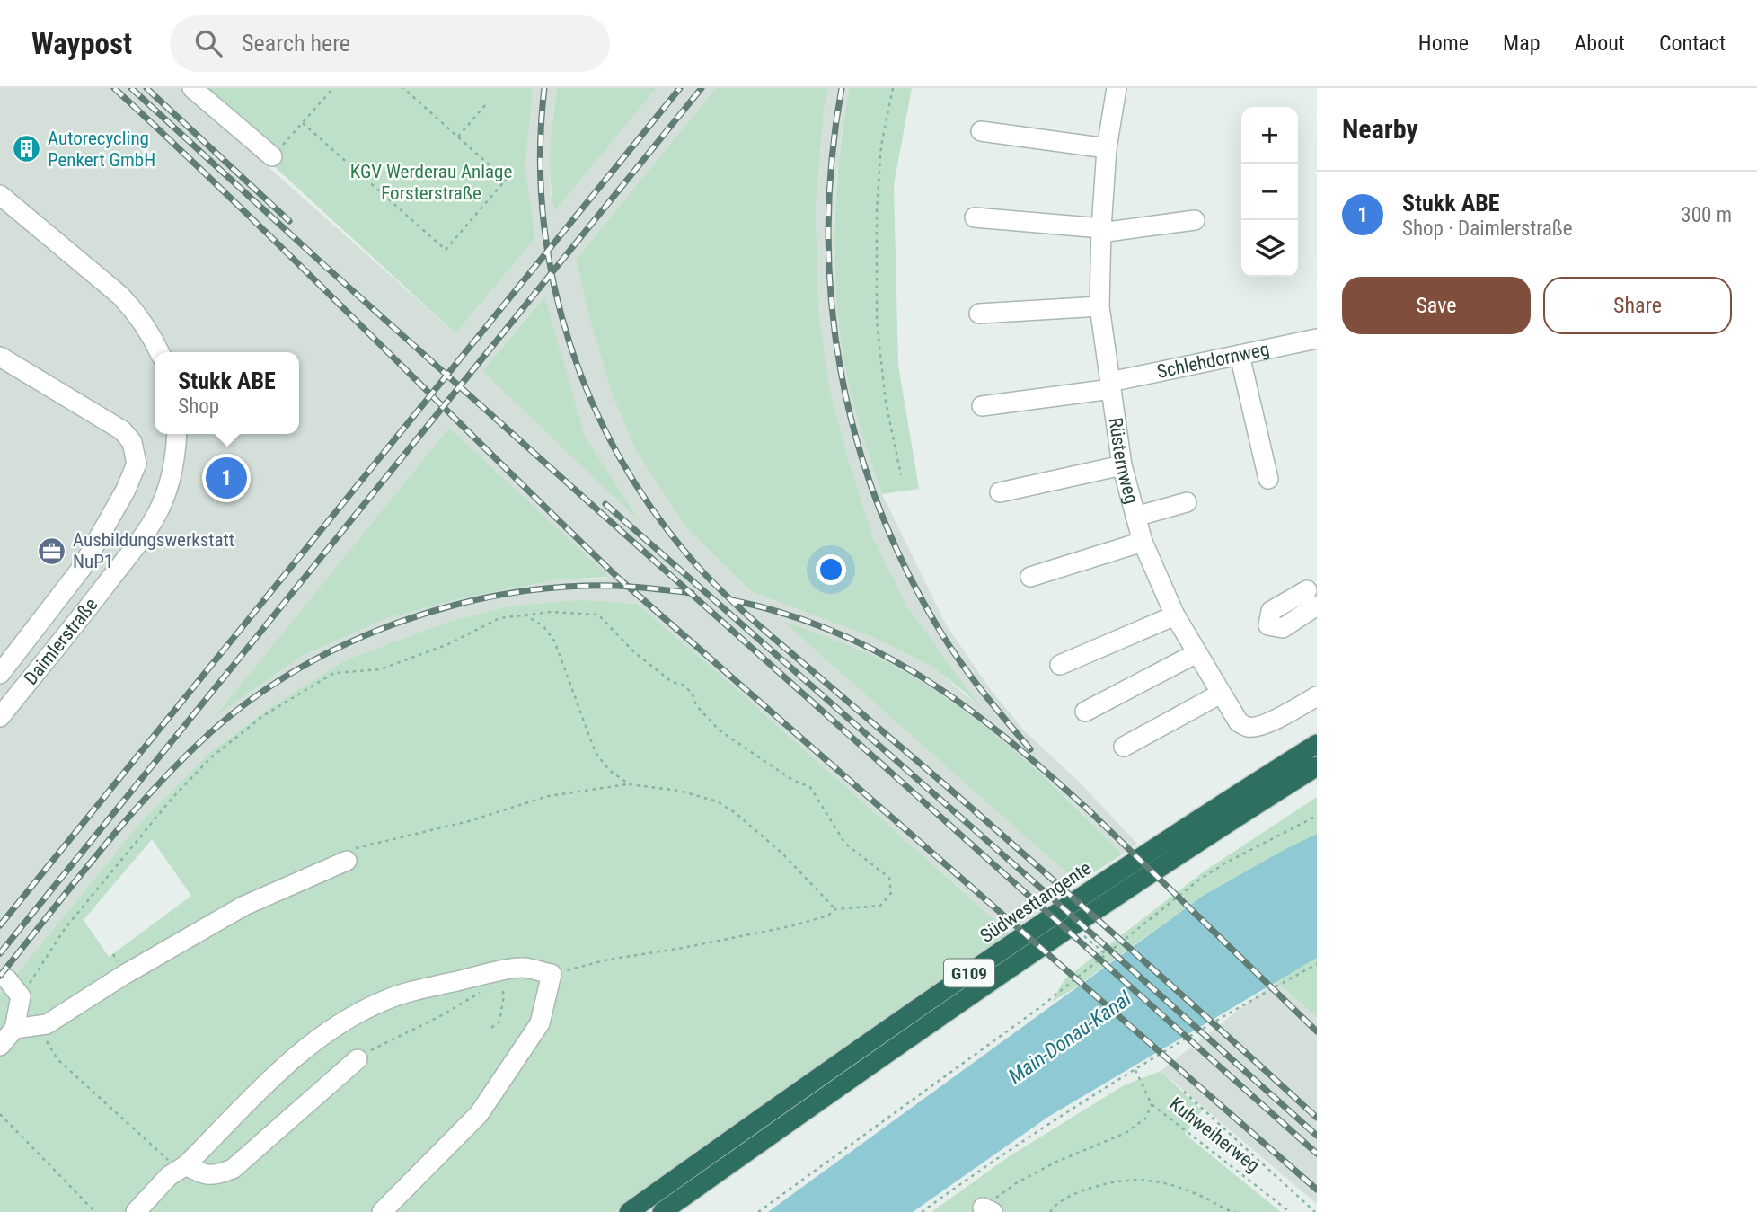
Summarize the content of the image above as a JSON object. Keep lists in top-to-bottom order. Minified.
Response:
{"streets":{"highway":["Südwesttangente","G109"],"street":["Schlehdornweg","Rüsternweg","Daimlerstraße"],"path":["Kuhweiherweg"]},"crossings":[["Schlehdornweg","Rüsternweg"]],"water":["Main-Donau-Kanal"],"parks":["KGV Werderau Anlage Forsterstraße"],"places":{"building":["Autorecycling Penkert GmbH"],"office":["Ausbildungswerkstatt NuP1"]},"page":{"header":"Waypost","search":"Search here","nav":["Home","Map","About","Contact"],"heading":"Nearby","map_buttons":["+","−"],"list":[{"mark":"1","name":"Stukk ABE","note":"Shop · Daimlerstraße","value":"300 m"}],"buttons":["Save","Share"],"popup":["Stukk ABE","Shop"],"pins":"1"}}
